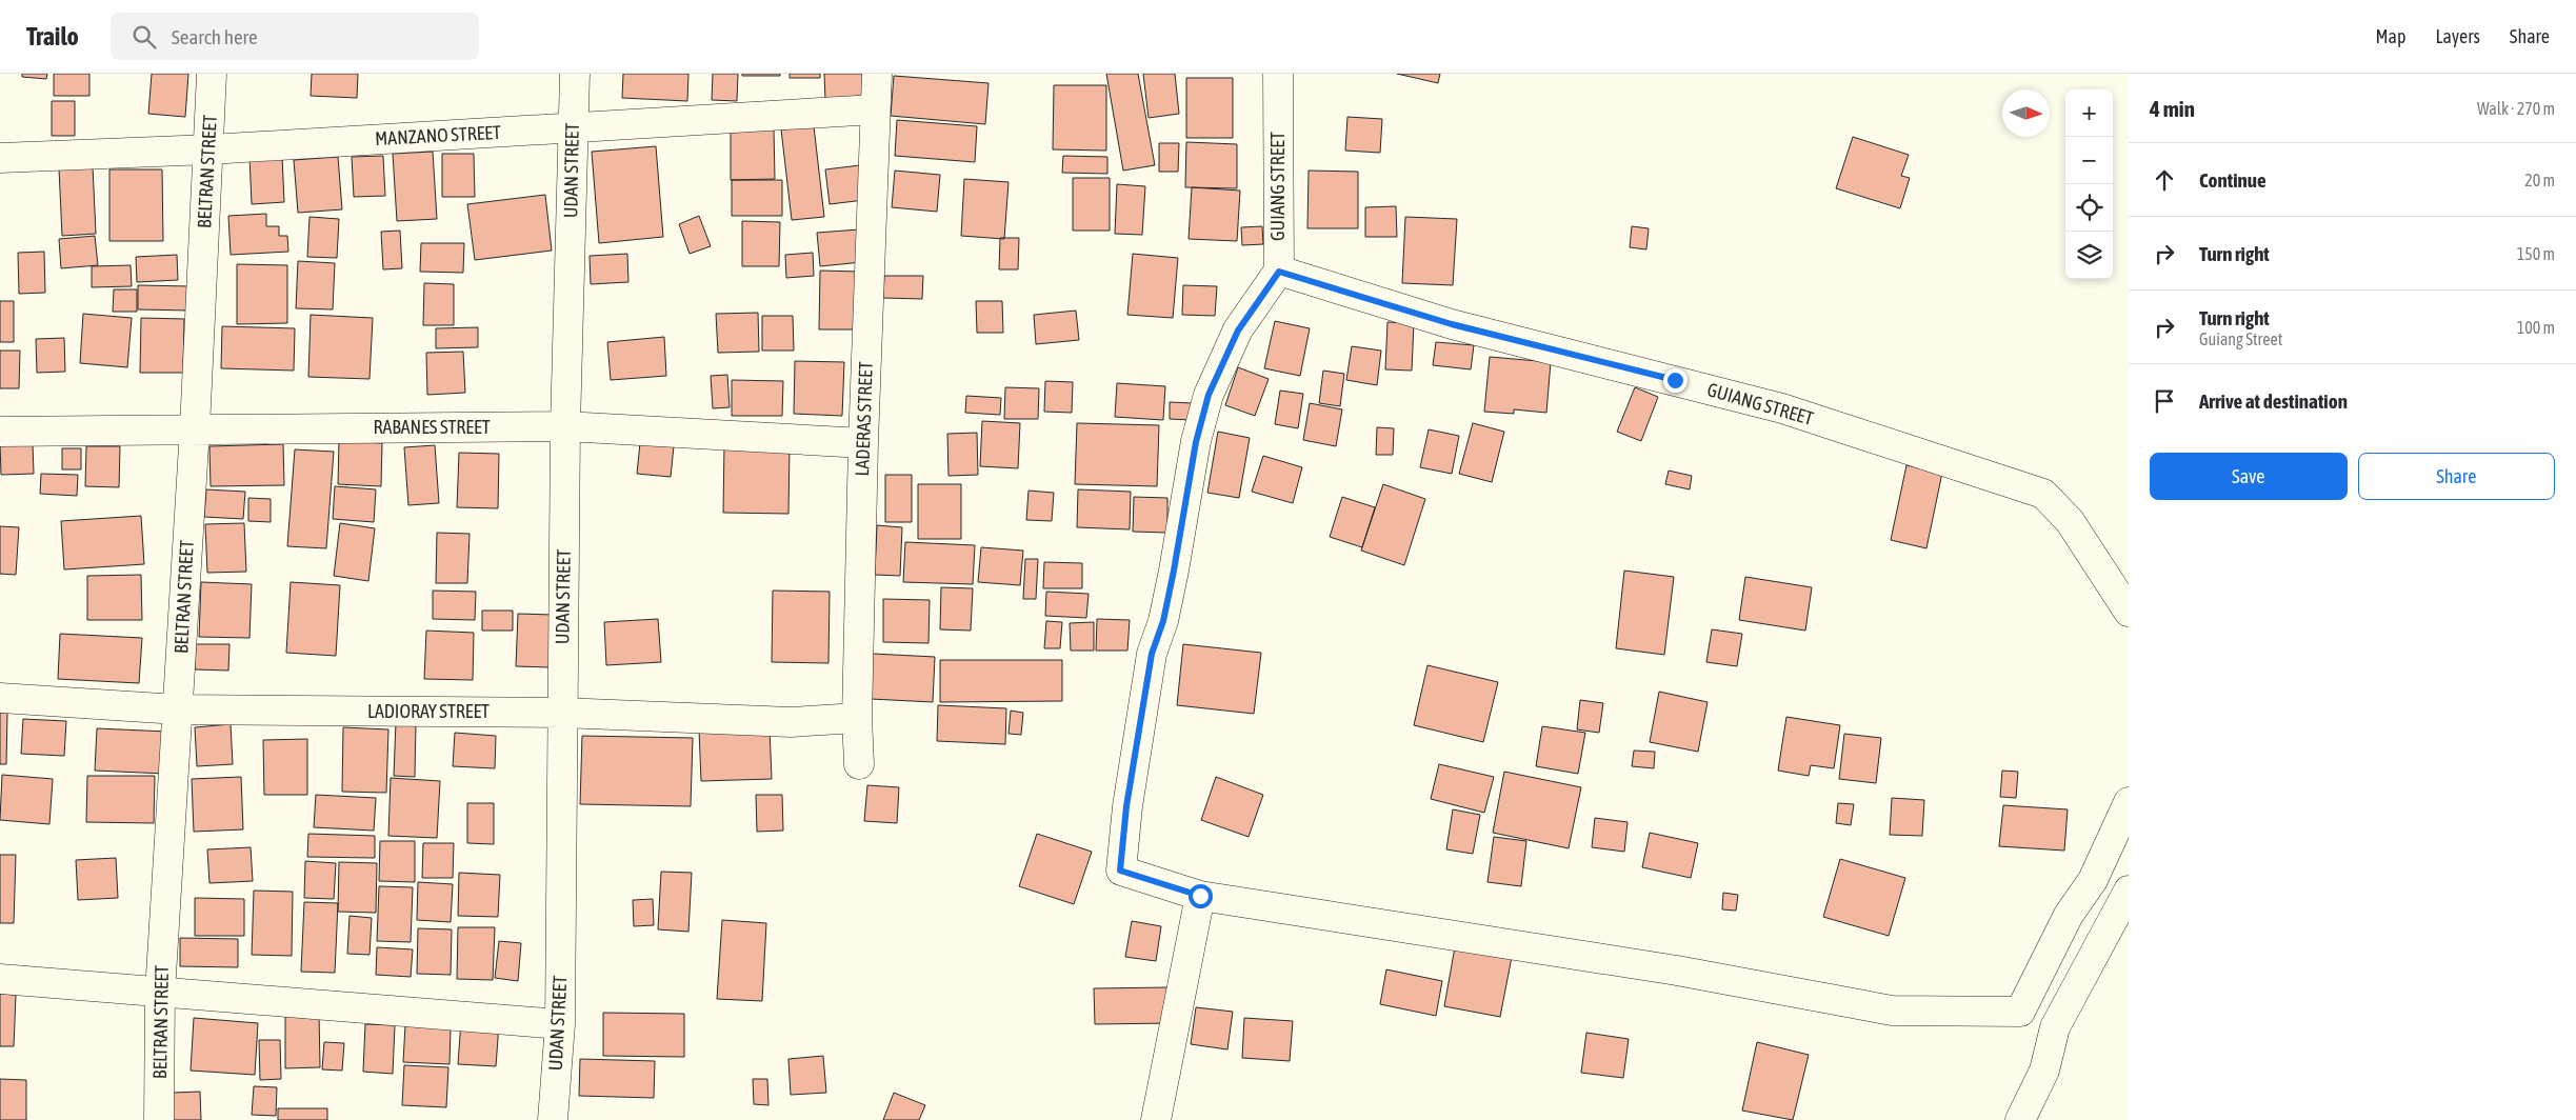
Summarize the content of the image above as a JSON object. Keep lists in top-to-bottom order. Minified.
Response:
{"streets":{"street":["MANZANO STREET","UDAN STREET","BELTRAN STREET","GUIANG STREET","LADERAS STREET","RABANES STREET","LADIORAY STREET"]},"crossings":[["MANZANO STREET","UDAN STREET"],["MANZANO STREET","BELTRAN STREET"],["MANZANO STREET","LADERAS STREET"],["UDAN STREET","RABANES STREET"],["UDAN STREET","LADIORAY STREET"],["BELTRAN STREET","RABANES STREET"],["BELTRAN STREET","LADIORAY STREET"],["LADERAS STREET","RABANES STREET"],["LADERAS STREET","LADIORAY STREET"]],"north":"right","page":{"header":"Trailo","search":"Search here","nav":["Map","Layers","Share"],"heading":["4 min","Walk · 270 m"],"map_buttons":["+","−"],"list":[["Continue","20 m"],["Turn right","150 m"],["Turn right","Guiang Street","100 m"],"Arrive at destination"],"buttons":["Save","Share"]}}
